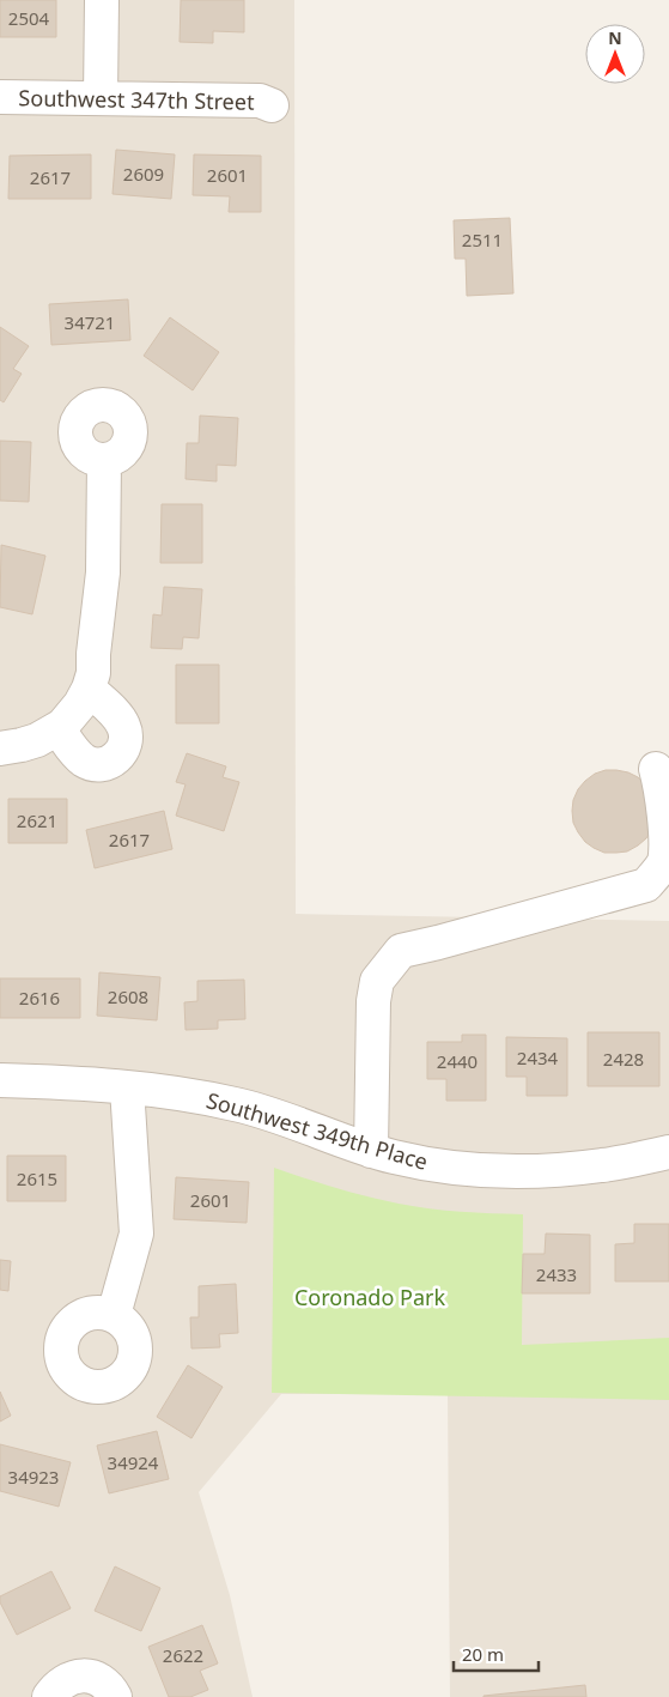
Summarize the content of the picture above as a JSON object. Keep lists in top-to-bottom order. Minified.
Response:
{"streets":{"street":["Southwest 347th Street","Southwest 349th Place"]},"parks":["Coronado Park"],"house_numbers":["2504","2609","2601","2617","2511","34721","2621","2617","2608","2616","2434","2428","2440","2615","2601","2433","34924","34923","2622"],"scale_bar":"20 m","north":"top"}
